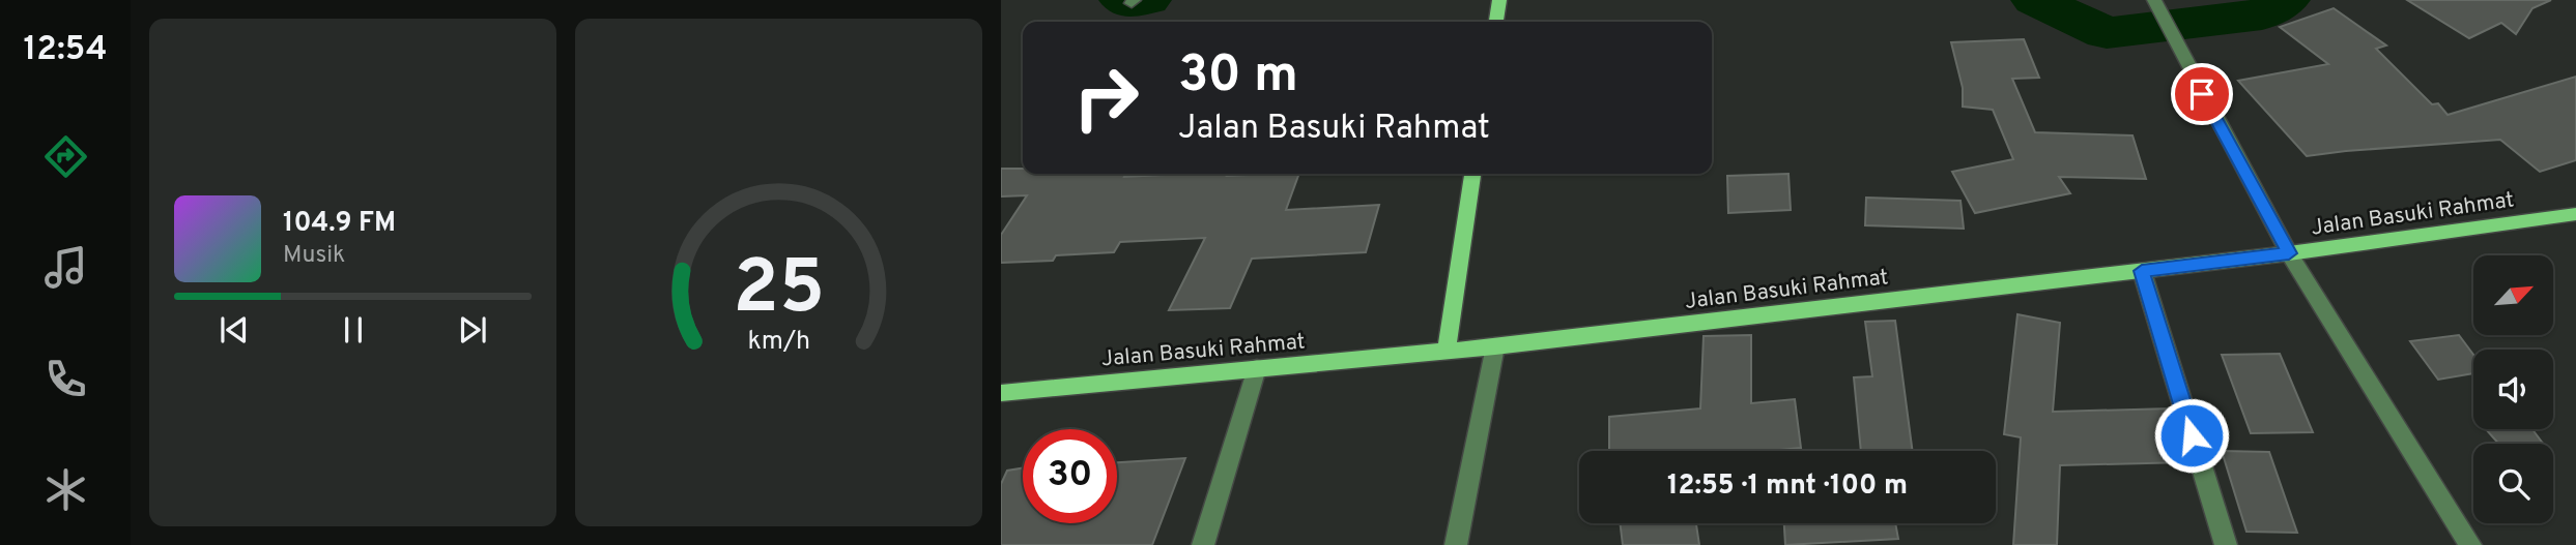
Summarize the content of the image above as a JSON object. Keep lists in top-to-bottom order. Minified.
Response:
{"streets":{"main road":["Jalan Basuki Rahmat"]},"north":"top right","page":{"tabs":"12:54","turn":["30 m","Jalan Basuki Rahmat"],"song":["104.9 FM","Musik"],"limit":"30","trip":"12:55 · 1 mnt · 100 m","gauge":["25","km/h"]}}
